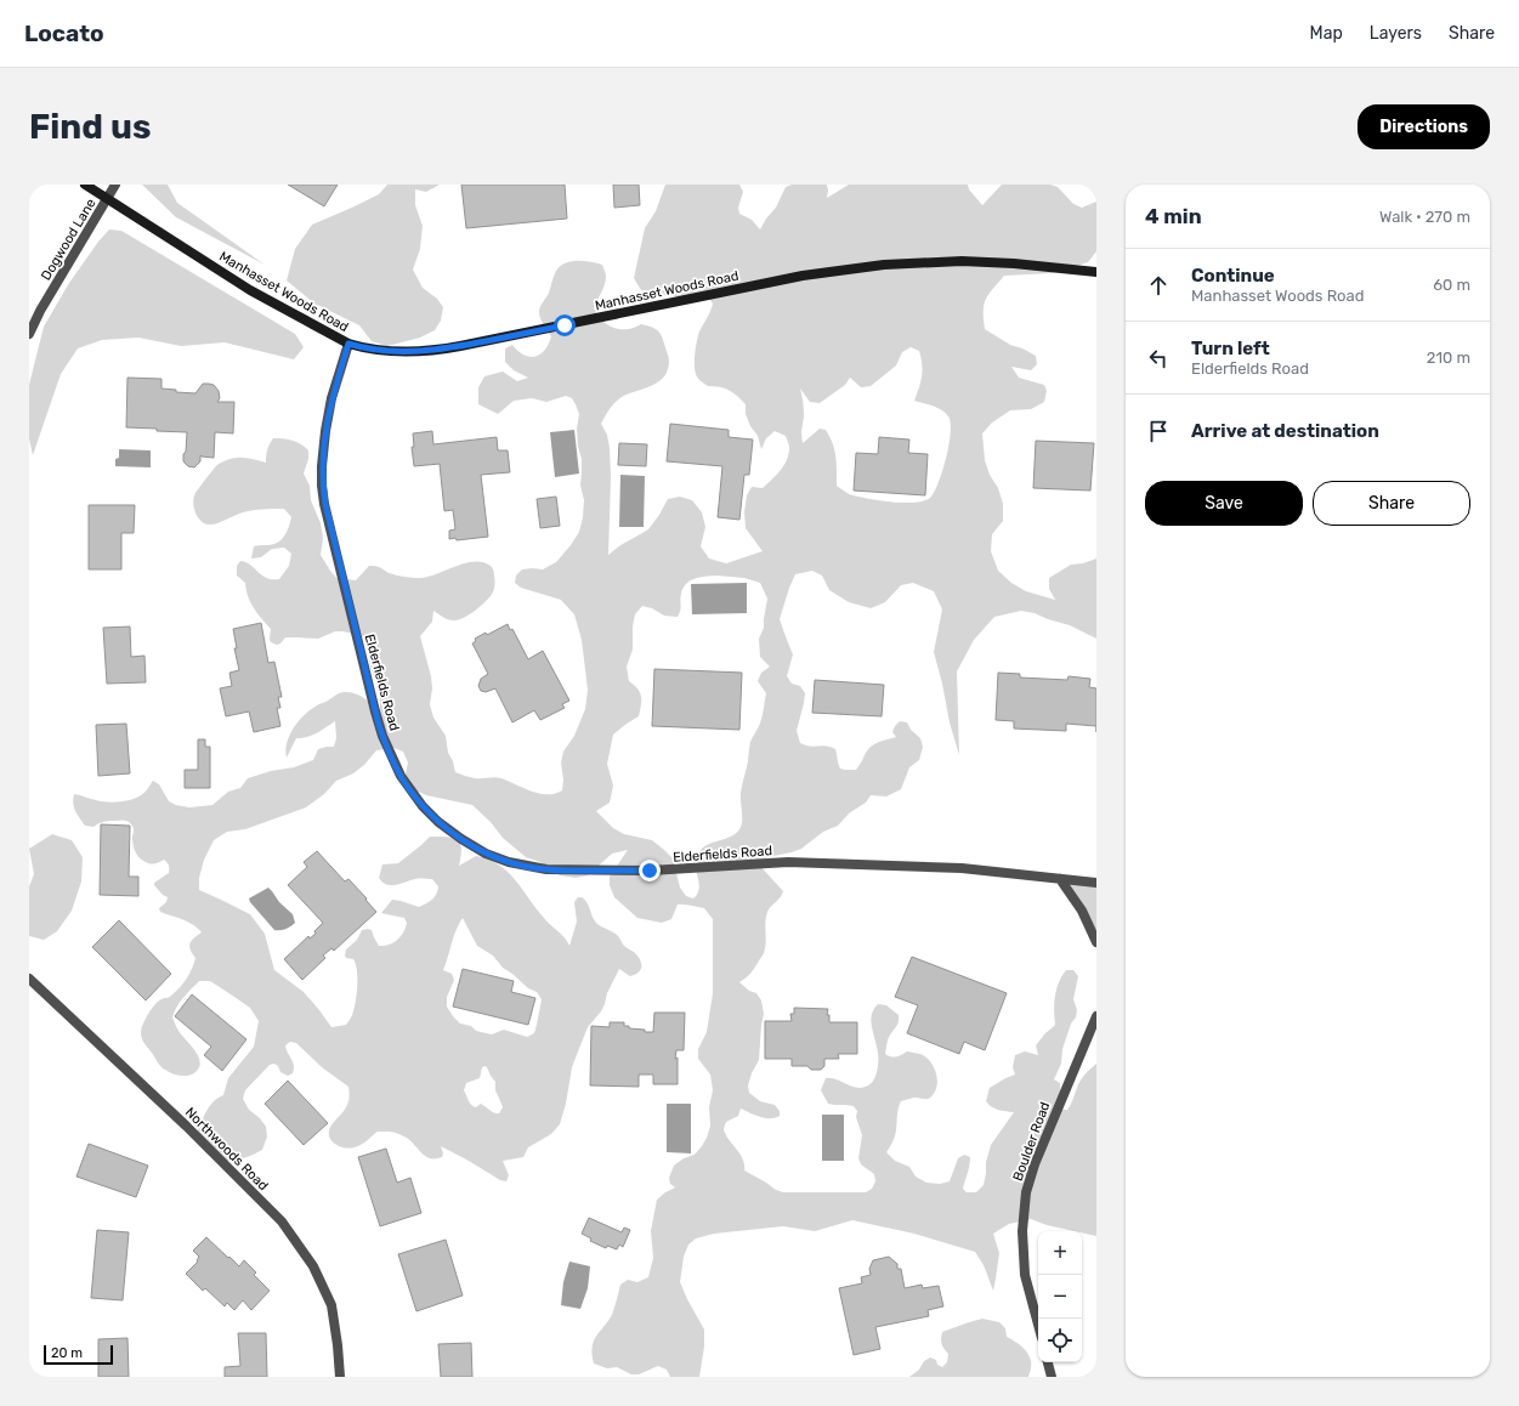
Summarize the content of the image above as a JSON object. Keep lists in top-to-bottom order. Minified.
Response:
{"streets":{"street":["Dogwood Lane","Manhasset Woods Road","Elderfields Road","Boulder Road","Northwoods Road"]},"crossings":[["Dogwood Lane","Manhasset Woods Road"],["Manhasset Woods Road","Elderfields Road"]],"scale_bar":"20 m","page":{"header":"Locato","nav":["Map","Layers","Share"],"buttons":["Directions",["Save","Share"]],"title":"Find us","heading":["4 min","Walk · 270 m"],"list":[["Continue","Manhasset Woods Road","60 m"],["Turn left","Elderfields Road","210 m"],"Arrive at destination"],"map_buttons":["+","−"],"scale":"20 m"}}
